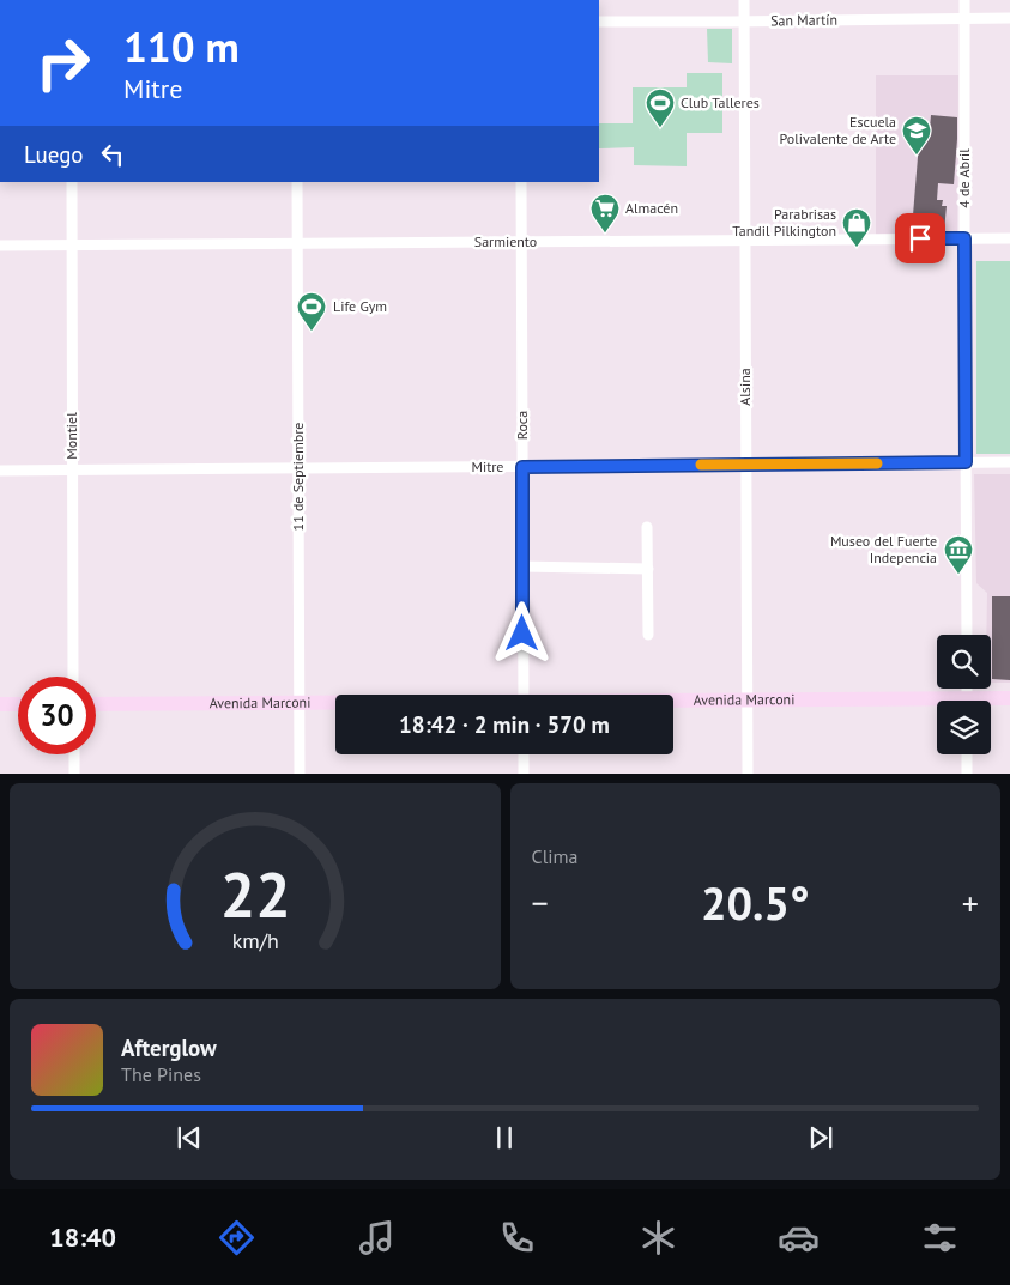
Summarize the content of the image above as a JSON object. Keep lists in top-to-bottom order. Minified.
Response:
{"streets":{"main road":["Avenida Marconi"],"street":["San Martín","4 de Abril","Sarmiento","Alsina","Roca","Montiel","Mitre","11 de Septiembre"]},"crossings":[["San Martín","4 de Abril"],["San Martín","Alsina"],["4 de Abril","Sarmiento"],["4 de Abril","Mitre"],["Sarmiento","Alsina"],["Sarmiento","Roca"],["Sarmiento","Montiel"],["Sarmiento","11 de Septiembre"],["Alsina","Mitre"],["Alsina","Avenida Marconi"],["Roca","Mitre"],["Montiel","Mitre"],["Mitre","11 de Septiembre"],["11 de Septiembre","Avenida Marconi"]],"places":{"sports":["Club Talleres","Life Gym"],"school or university":["Escuela Polivalente de Arte"],"supermarket":["Almacén"],"shop":["Parabrisas Tandil Pilkington"],"museum":["Museo del Fuerte Indepencia"]},"page":{"turn":["110 m","Mitre"],"then":"Luego","limit":"30","trip":"18:42 · 2 min · 570 m","tile":"Clima","heat":["−","20.5°","+"],"song":["Afterglow","The Pines"],"tabs":"18:40","gauge":["22","km/h"]}}
